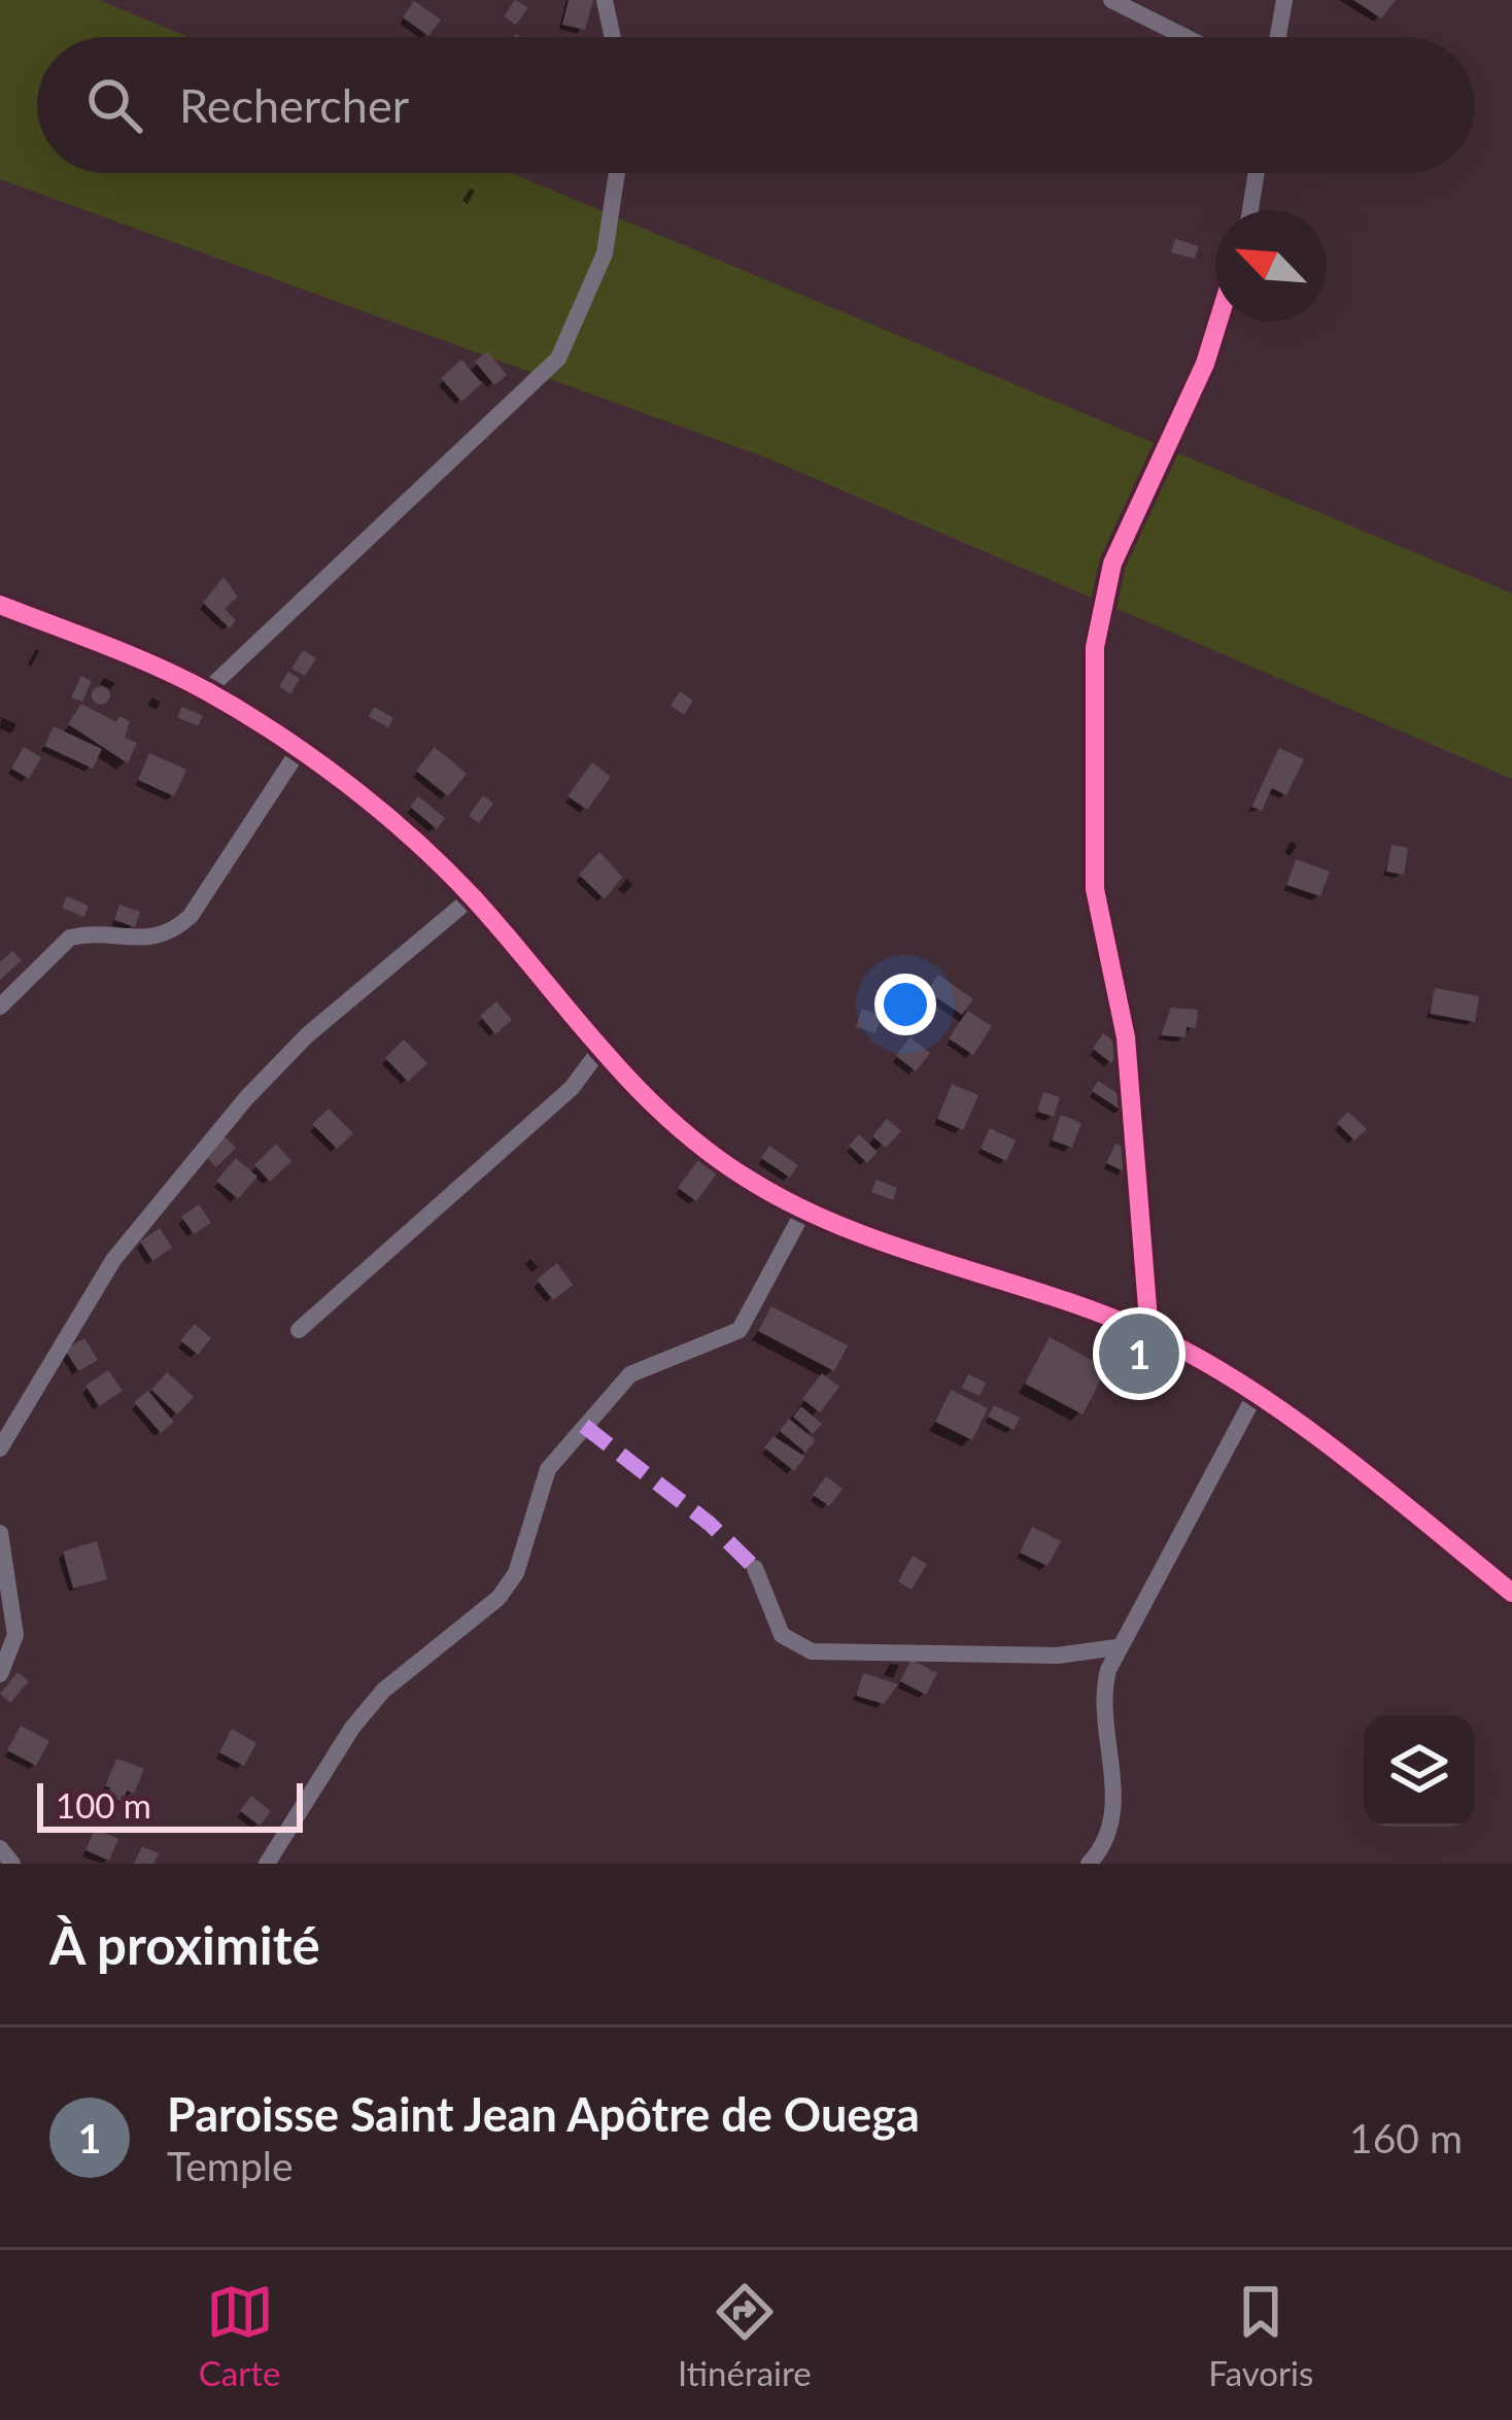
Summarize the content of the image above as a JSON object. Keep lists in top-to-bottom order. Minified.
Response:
{"scale_bar":"100 m","north":"top left","page":{"search":"Rechercher","pins":"1","scale":"100 m","heading":"À proximité","list":[{"mark":"1","name":"Paroisse Saint Jean Apôtre de Ouega","note":"Temple","value":"160 m"}],"nav":["Carte","Itinéraire","Favoris"]}}
